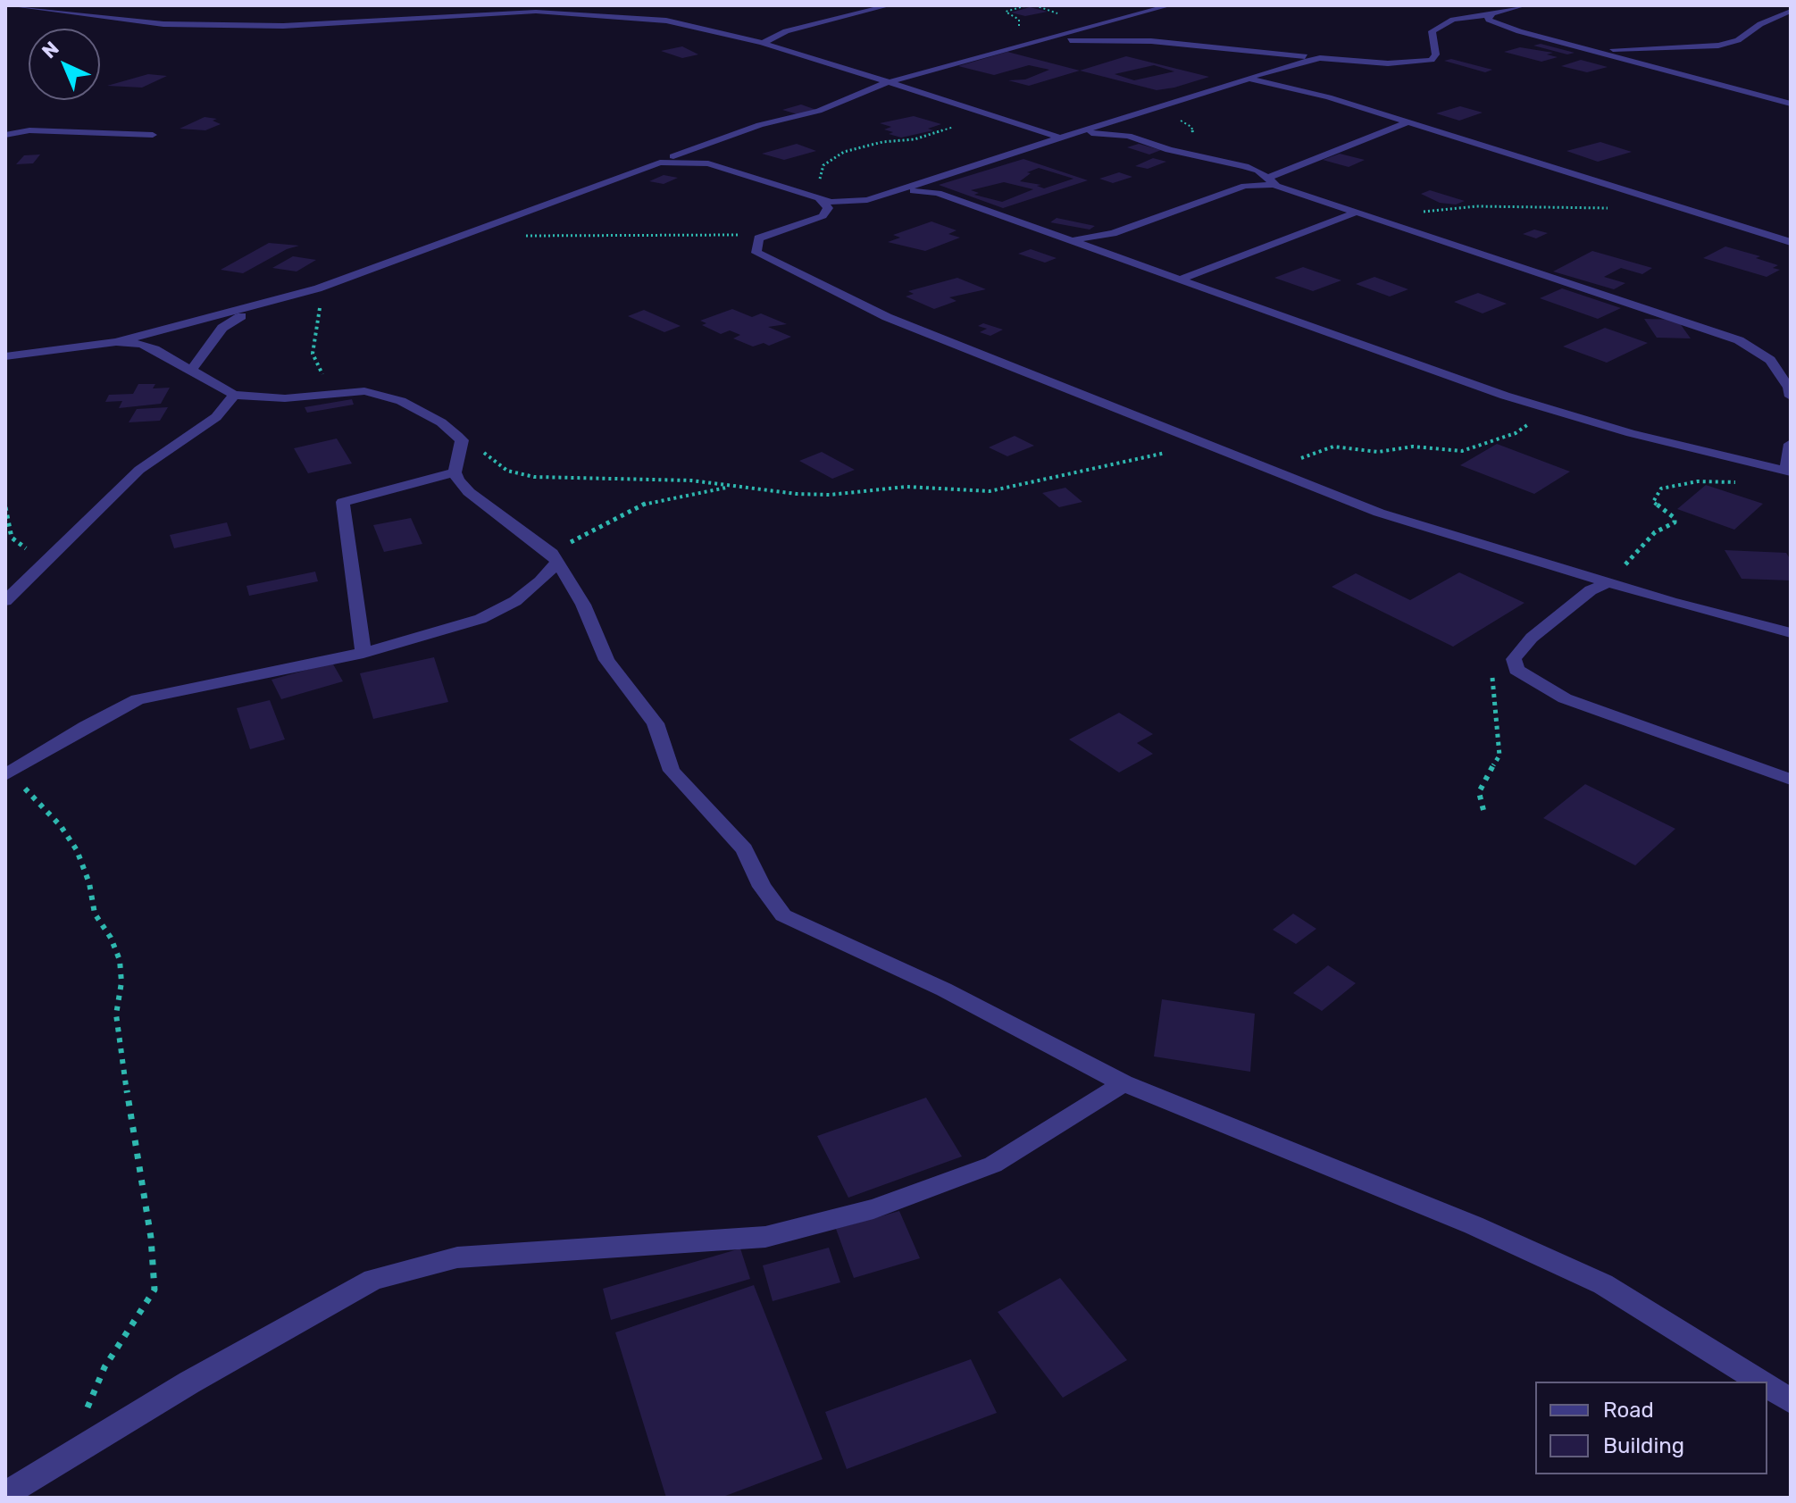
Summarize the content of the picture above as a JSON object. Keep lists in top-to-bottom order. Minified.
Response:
{"legend":["Road","Building"],"north":"top left"}
